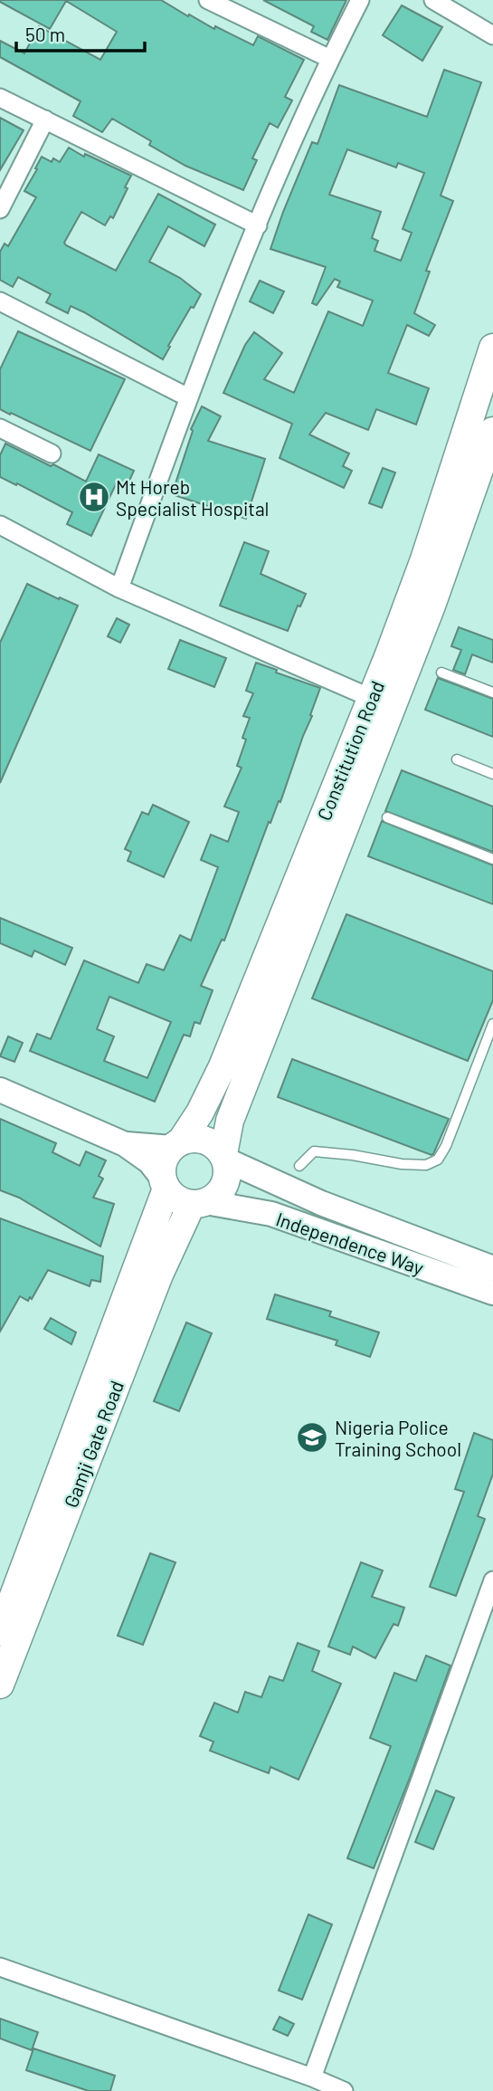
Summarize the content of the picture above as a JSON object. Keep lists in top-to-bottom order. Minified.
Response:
{"streets":{"main road":["Constitution Road","Independence Way","Gamji Gate Road"]},"crossings":[["Constitution Road","Independence Way"],["Constitution Road","Gamji Gate Road"],["Independence Way","Gamji Gate Road"]],"places":{"hospital":["Mt Horeb Specialist Hospital"],"school or university":["Nigeria Police Training School"]},"scale_bar":"50 m"}
